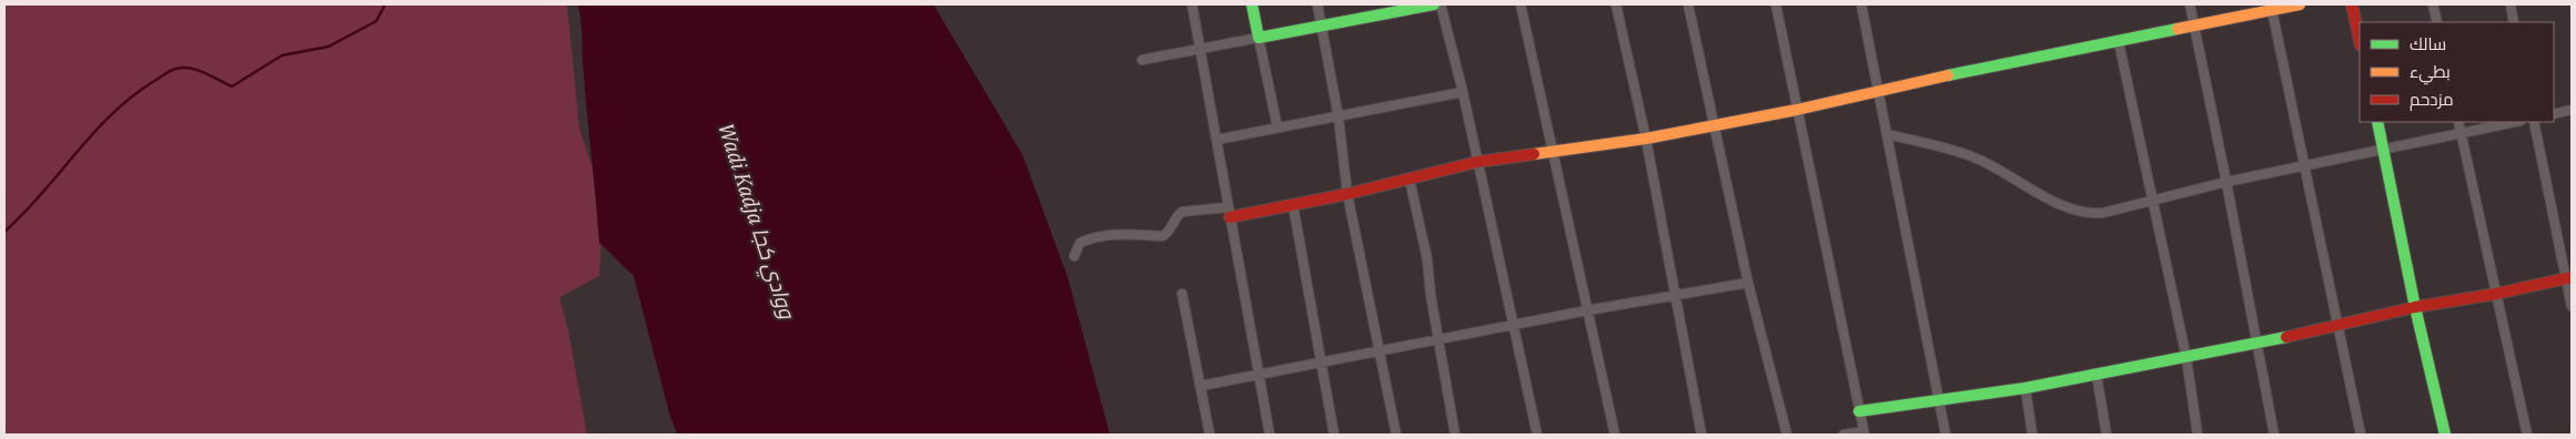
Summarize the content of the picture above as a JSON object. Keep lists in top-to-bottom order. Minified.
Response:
{"water":["Wadi Kadja ووادي كجا"],"legend":["سالك","بطيء","مزدحم"]}
